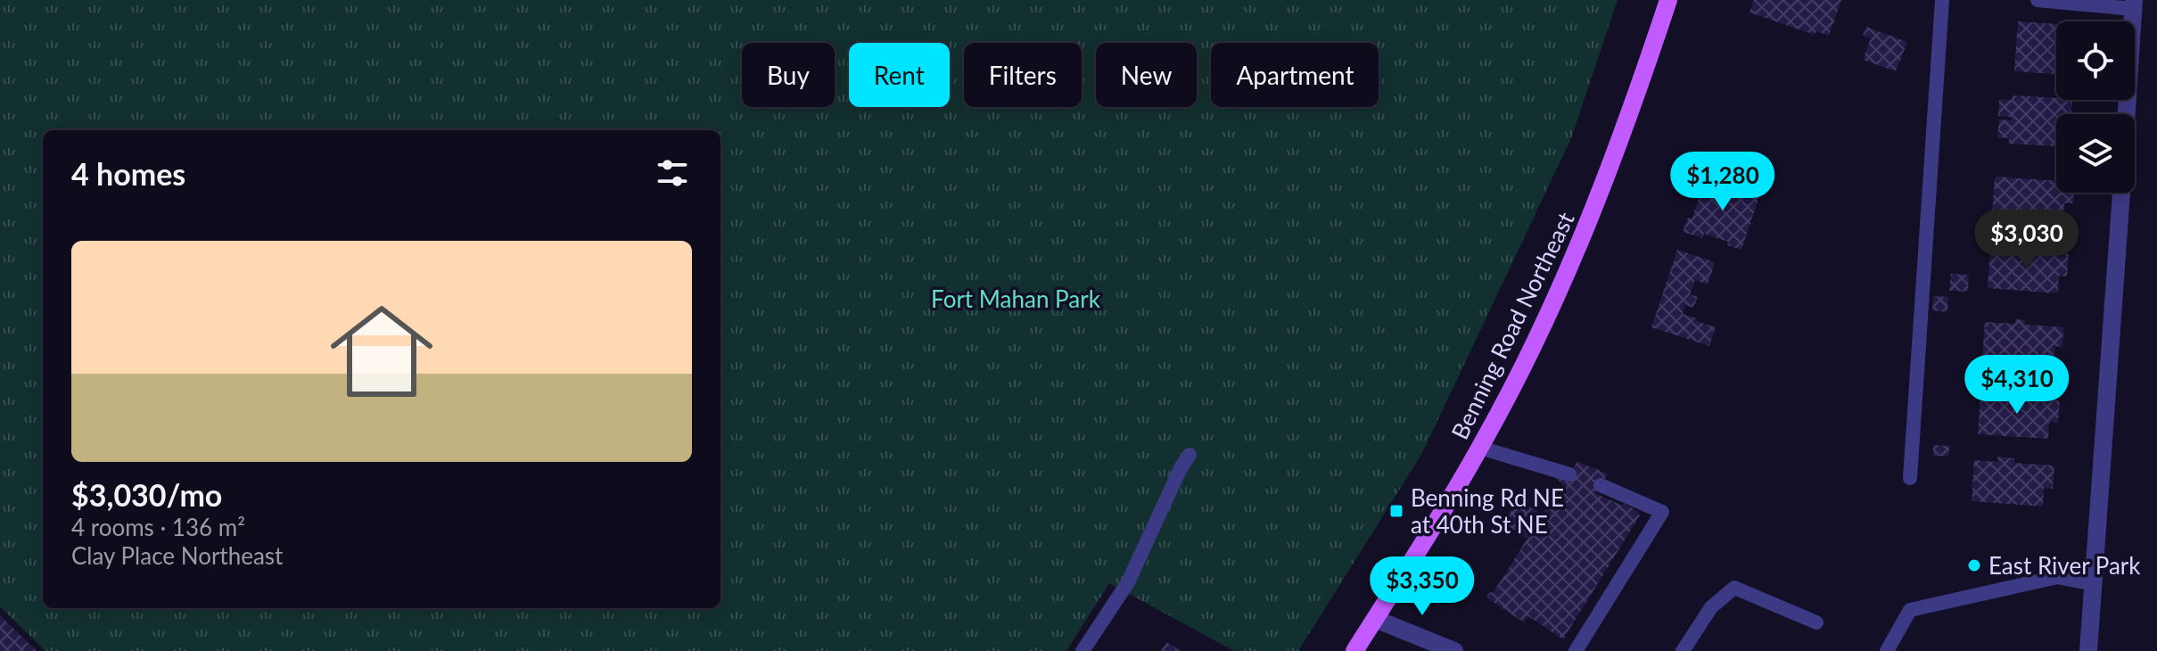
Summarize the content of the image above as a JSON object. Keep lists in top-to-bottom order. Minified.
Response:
{"streets":{"main road":["Benning Road Northeast"]},"parks":["Fort Mahan Park"],"places":{"transit":["Benning Rd NE at 40th St NE"],"other":["East River Park"]},"page":{"chip":["Buy","Rent","Filters","New","Apartment"],"heading":"4 homes","price":["$1,280","$3,030","$4,310","$3,350"],"list":[{"name":"$3,030/mo","note":"4 rooms · 136 m² · Clay Place Northeast"}]}}
